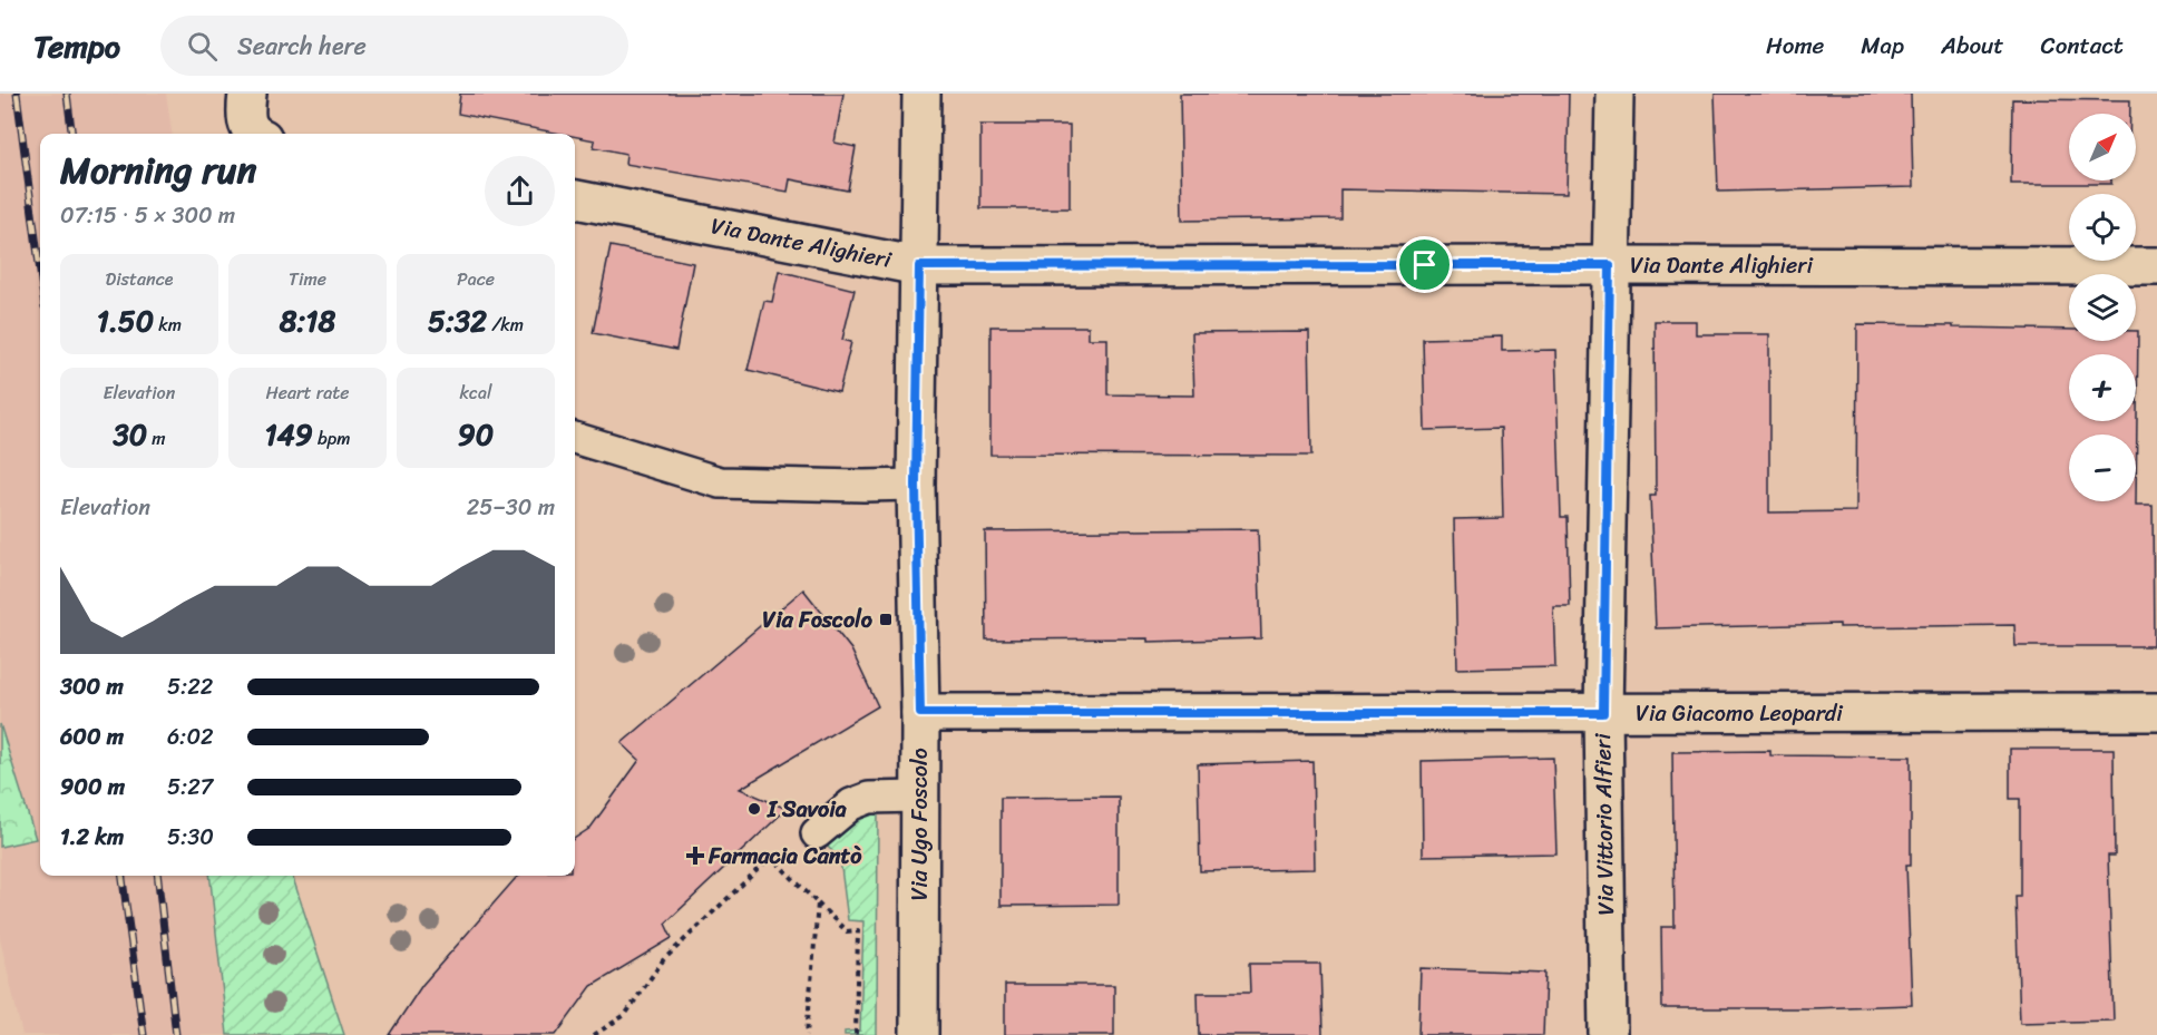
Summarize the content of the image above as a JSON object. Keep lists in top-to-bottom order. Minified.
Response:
{"streets":{"street":["Via Dante Alighieri","Via Giacomo Leopardi","Via Ugo Foscolo","Via Vittorio Alfieri"]},"crossings":[["Via Dante Alighieri","Via Ugo Foscolo"],["Via Dante Alighieri","Via Vittorio Alfieri"],["Via Giacomo Leopardi","Via Ugo Foscolo"],["Via Giacomo Leopardi","Via Vittorio Alfieri"]],"places":{"transit":["Via Foscolo"],"other":["I Savoia"],"health":["Farmacia Cantò"]},"north":"top right","page":{"header":"Tempo","search":"Search here","nav":["Home","Map","About","Contact"],"map_buttons":["+","−"],"heading":["Morning run","07:15 · 5 × 300 m"],"stats":[["Distance","1.50 km"],["Time","8:18"],["Pace","5:32 /km"],["Elevation","30 m"],["Heart rate","149 bpm"],["kcal","90"]],"chart":["Elevation","25–30 m"],"list":[{"name":"300 m","note":"5:22"},{"name":"600 m","note":"6:02"},{"name":"900 m","note":"5:27"},{"name":"1.2 km","note":"5:30"}]}}
